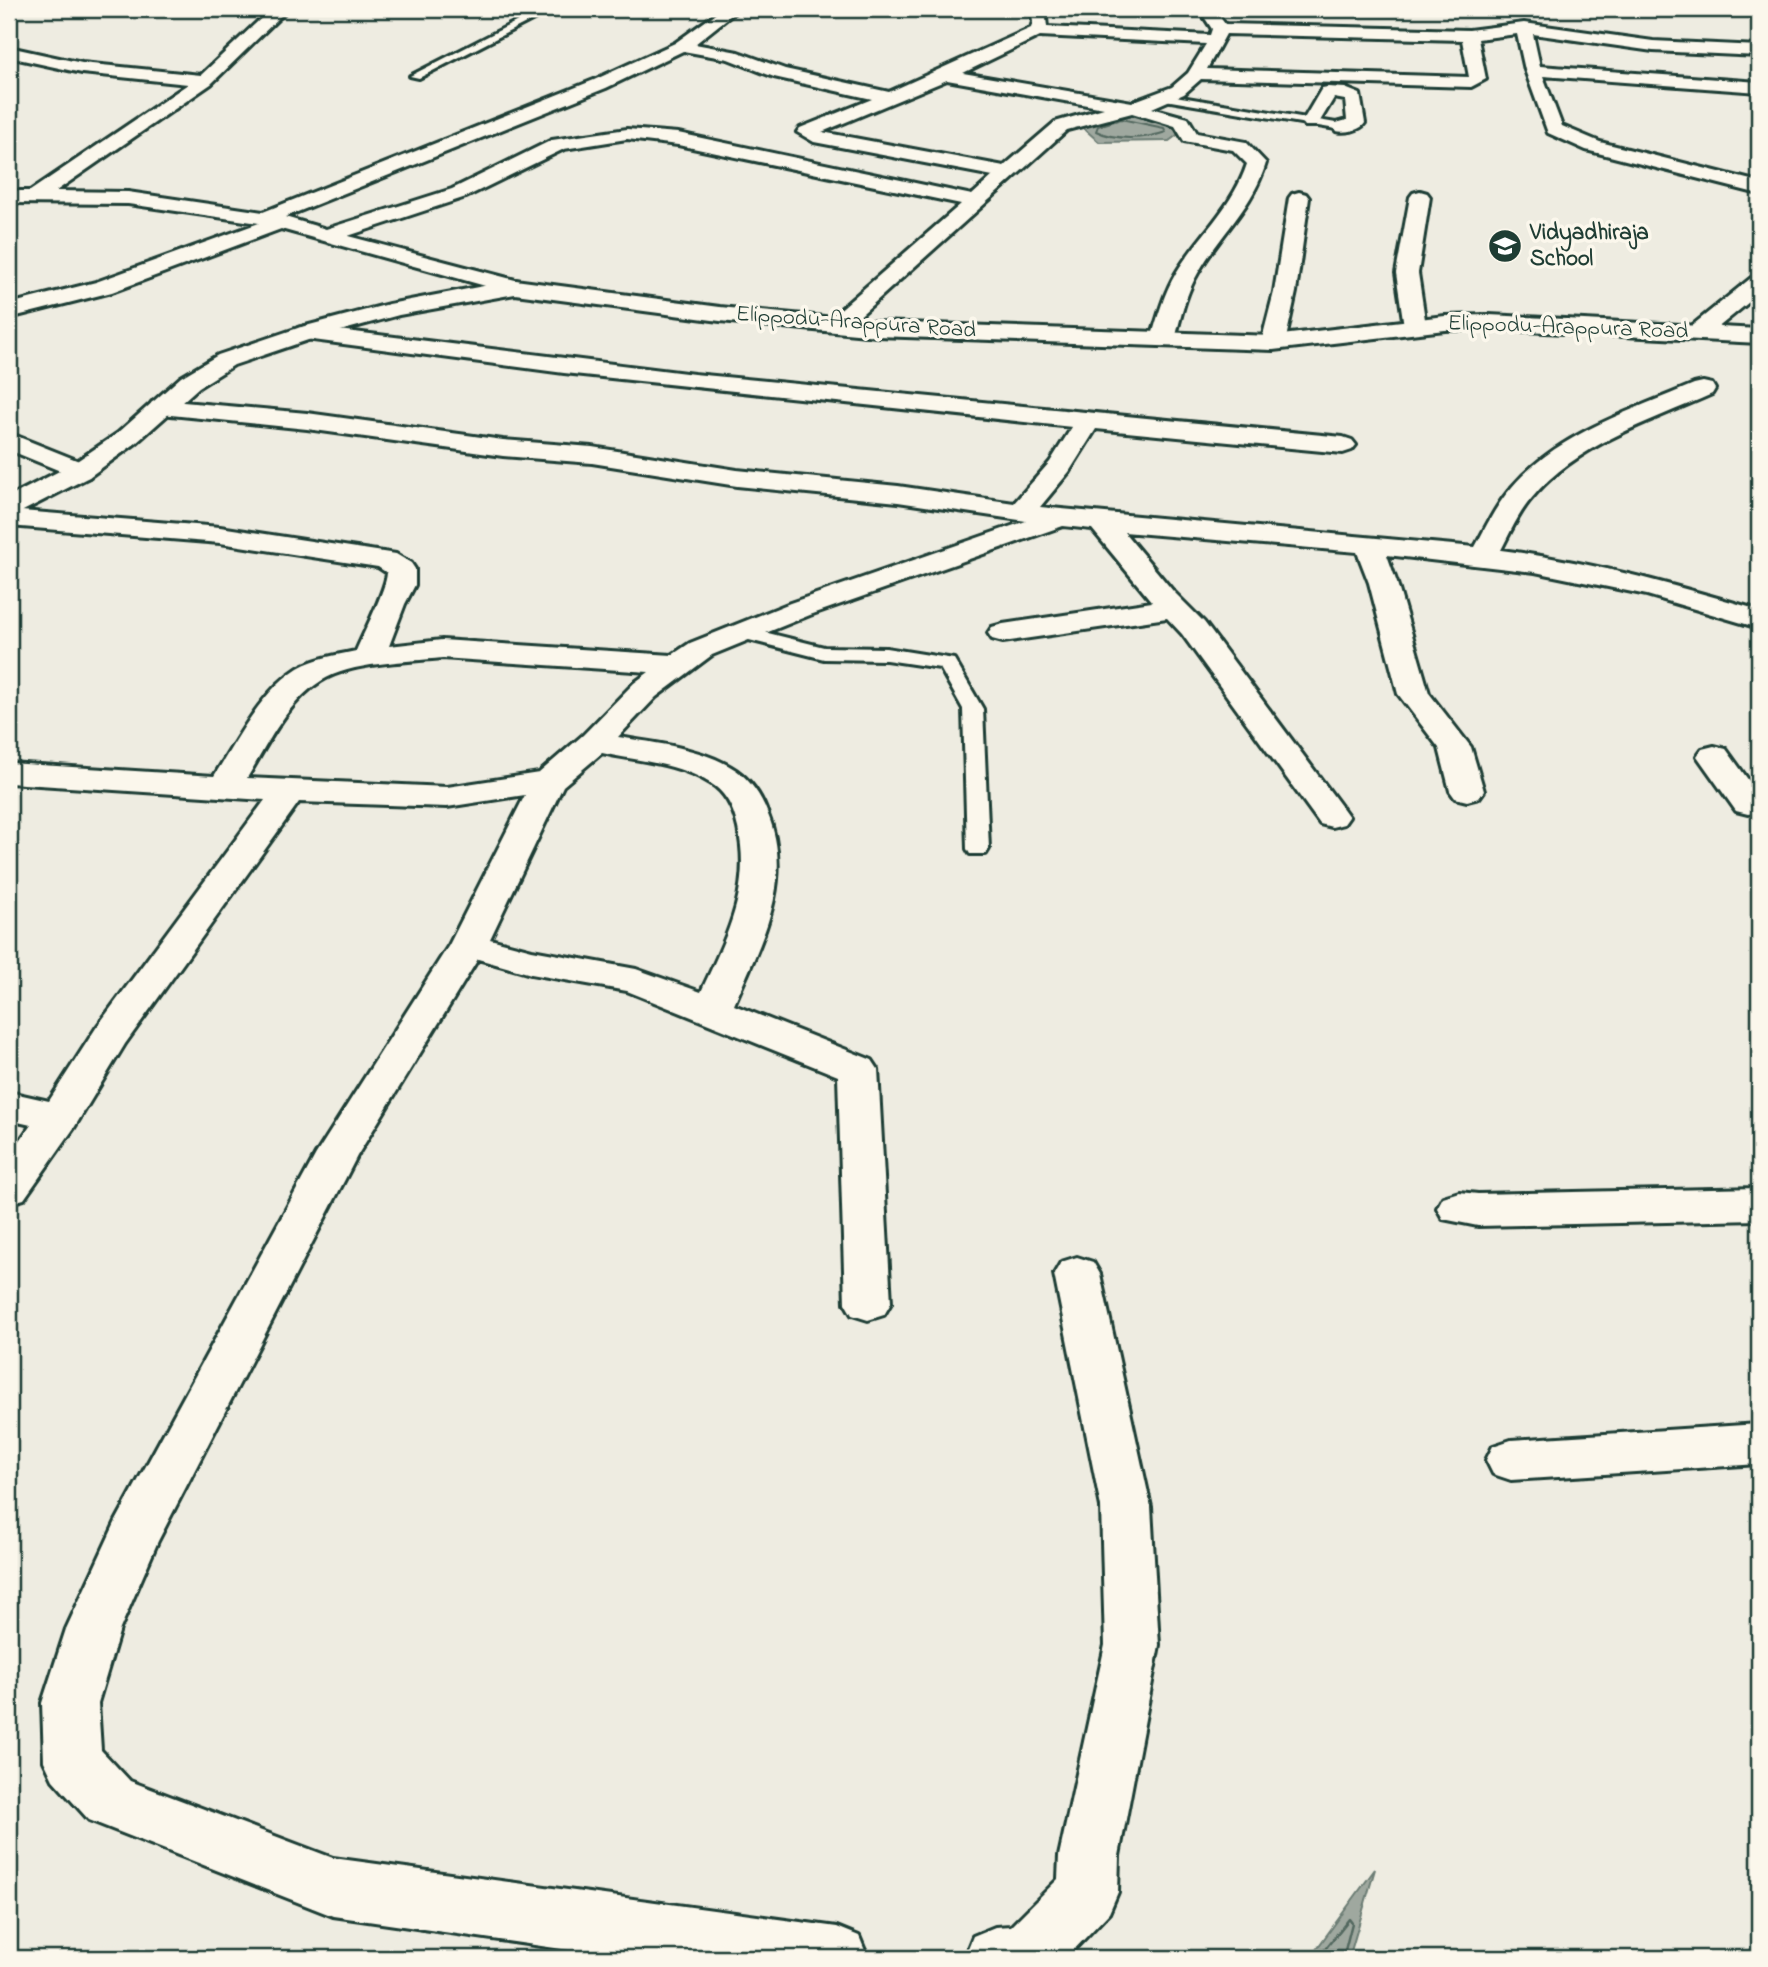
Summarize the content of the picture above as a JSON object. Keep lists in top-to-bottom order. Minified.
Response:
{"streets":{"street":["Elippodu-Arappura Road"]},"places":{"school or university":["Vidyadhiraja School"]}}
